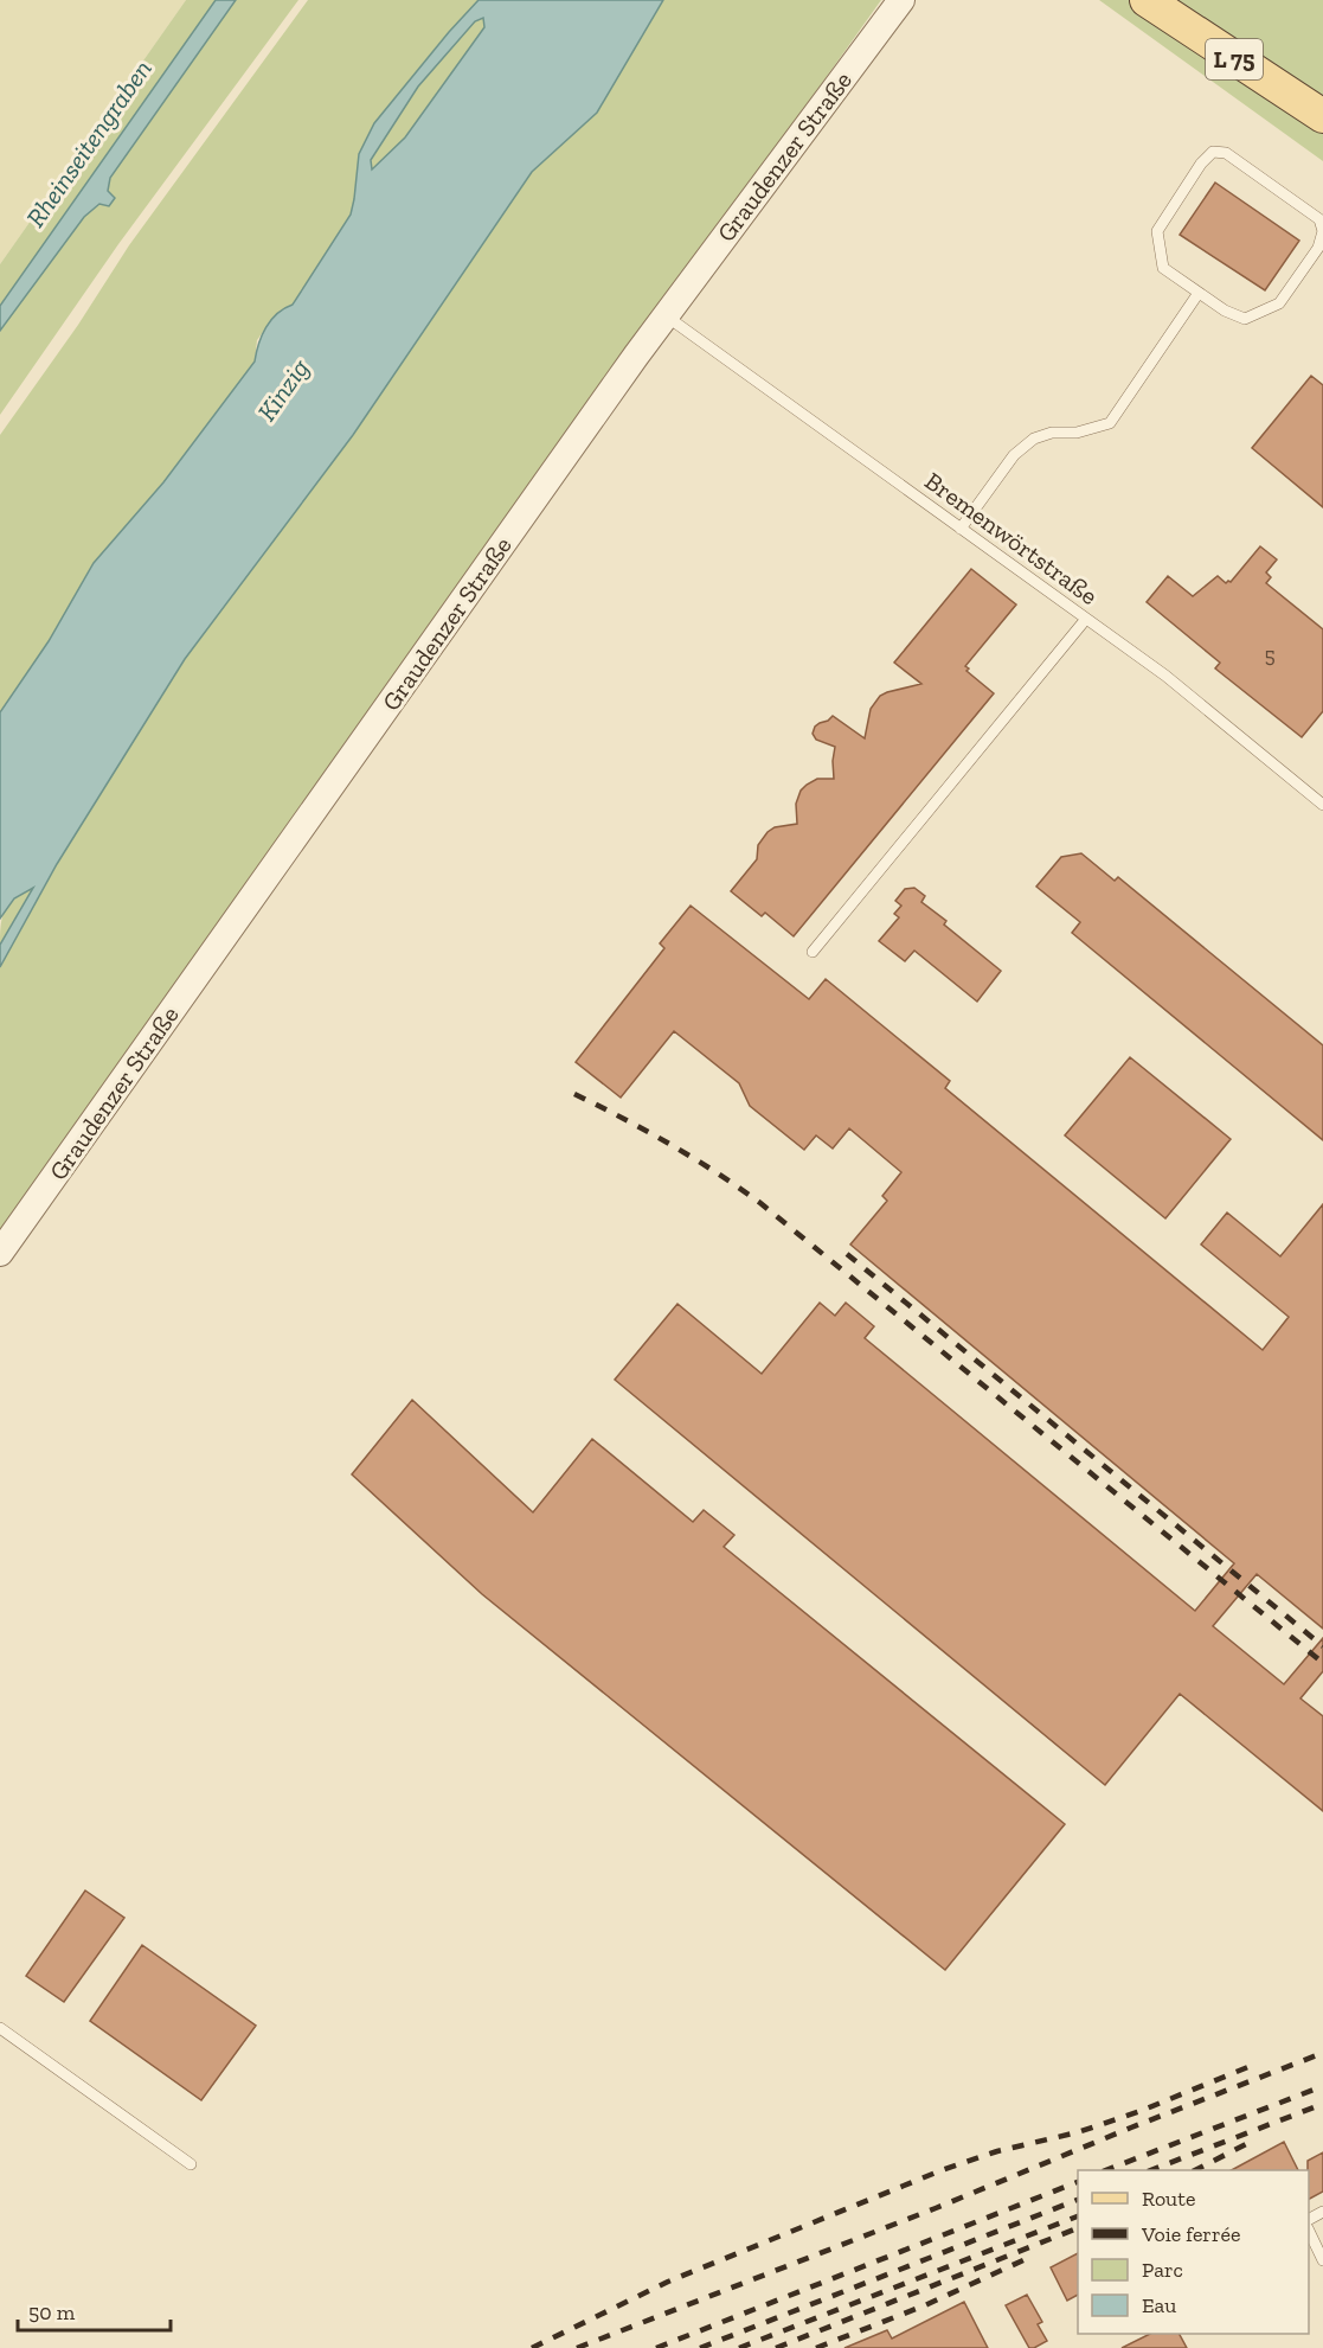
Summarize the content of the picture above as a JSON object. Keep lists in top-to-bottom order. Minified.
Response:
{"streets":{"main road":["L 75"],"street":["Graudenzer Straße"],"lane":["Bremenwörtstraße"]},"crossings":[["Graudenzer Straße","Bremenwörtstraße"]],"water":["Rheinseitengraben","Kinzig"],"house_numbers":["5"],"legend":["Route","Voie ferrée","Parc","Eau"],"scale_bar":"50 m"}
